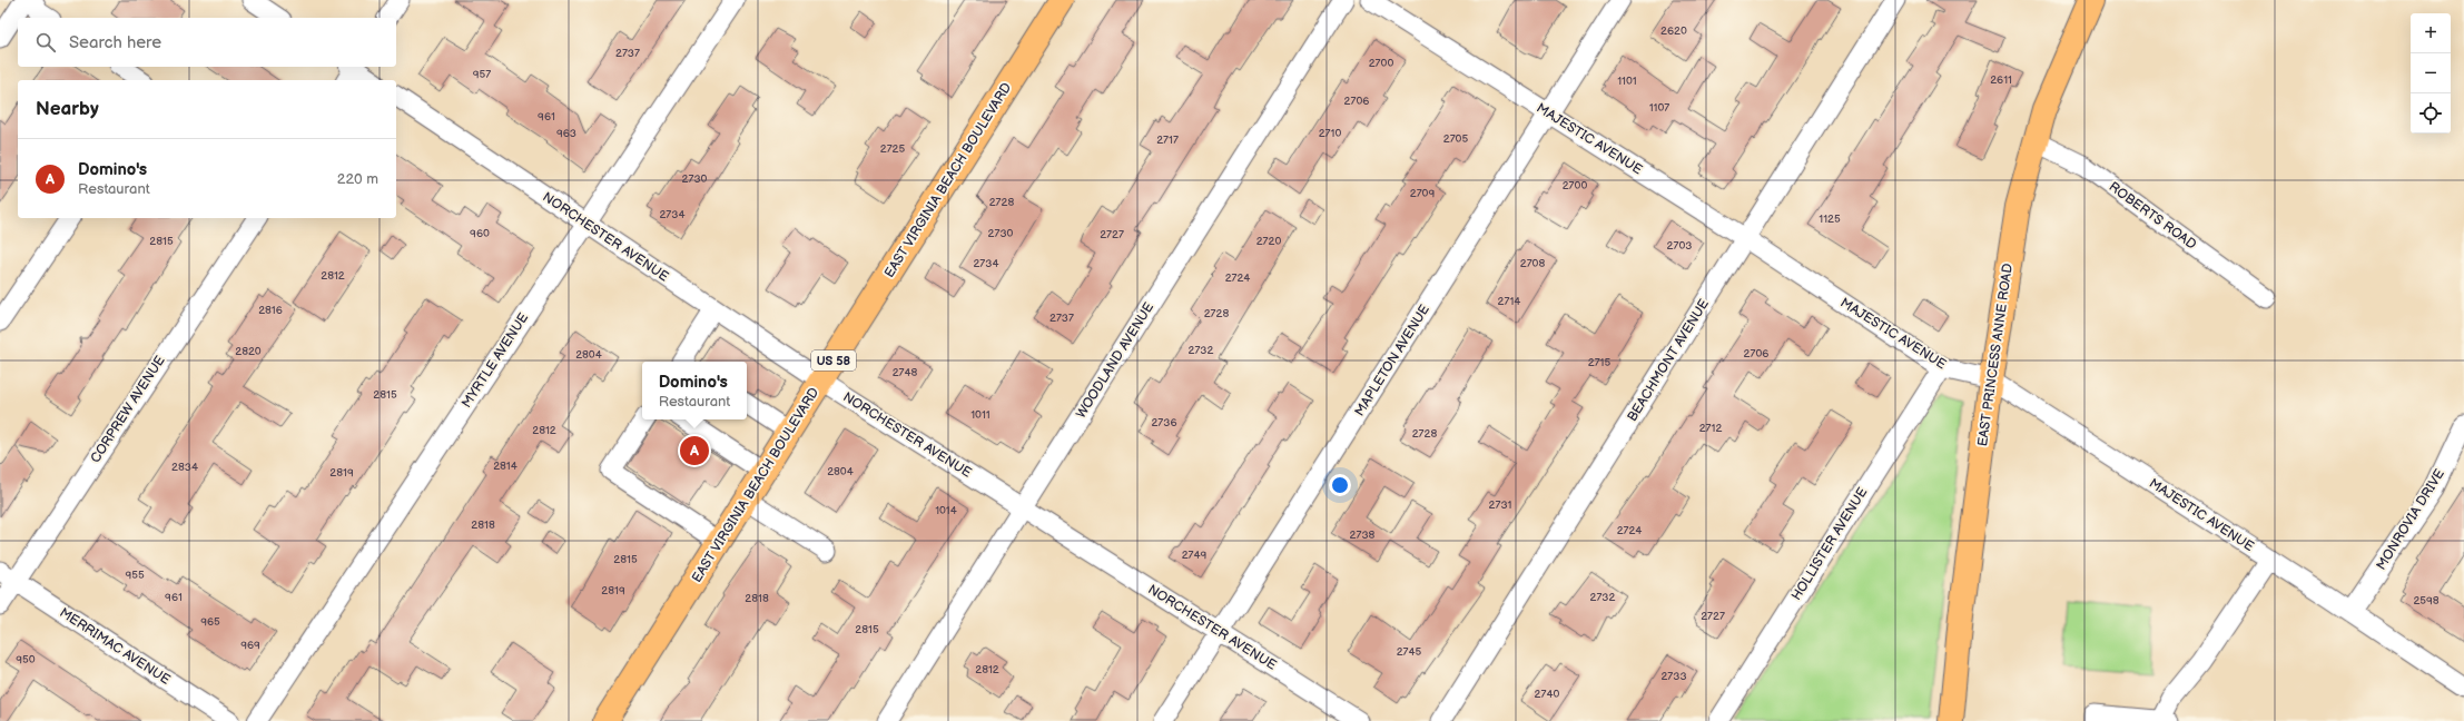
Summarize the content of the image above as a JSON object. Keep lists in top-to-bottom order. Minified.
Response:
{"streets":{"main road":["EAST VIRGINIA BEACH BOULEVARD","EAST PRINCESS ANNE ROAD","US 58"],"street":["MAJESTIC AVENUE","ROBERTS ROAD","NORCHESTER AVENUE","MYRTLE AVENUE","WOODLAND AVENUE","MAPLETON AVENUE","BEACHMONT AVENUE","CORPREW AVENUE","MONROVIA DRIVE","HOLLISTER AVENUE","MERRIMAC AVENUE"]},"crossings":[["MAJESTIC AVENUE","EAST PRINCESS ANNE ROAD"],["MAJESTIC AVENUE","MAPLETON AVENUE"],["MAJESTIC AVENUE","BEACHMONT AVENUE"],["MAJESTIC AVENUE","MONROVIA DRIVE"],["MAJESTIC AVENUE","HOLLISTER AVENUE"],["EAST VIRGINIA BEACH BOULEVARD","NORCHESTER AVENUE"],["ROBERTS ROAD","EAST PRINCESS ANNE ROAD"],["NORCHESTER AVENUE","MYRTLE AVENUE"],["NORCHESTER AVENUE","WOODLAND AVENUE"],["NORCHESTER AVENUE","MAPLETON AVENUE"],["CORPREW AVENUE","MERRIMAC AVENUE"]],"house_numbers":["2620","2737","2700","957","2611","1101","2706","1107","961","963","2710","2705","2717","2725","2730","2700","2709","2728","2734","1125","960","2730","2727","2815","2720","2703","2734","2708","2812","2724","2714","2816","2728","2737","2732","2820","2706","2804","2715","2748","2815","1011","2736","2712","2812","2728","2814","2834","2804","2819","2731","1014","2818","2724","2738","2749","2815","955","2819","961","2732","2818","2598","2727","965","2815","969","2745","950","2812","2733","2740"],"page":{"map_buttons":["+","−"],"search":"Search here","heading":"Nearby","list":[{"mark":"A","name":"Domino's","note":"Restaurant","value":"220 m"}],"popup":["Domino's","Restaurant"],"pins":"A"}}
